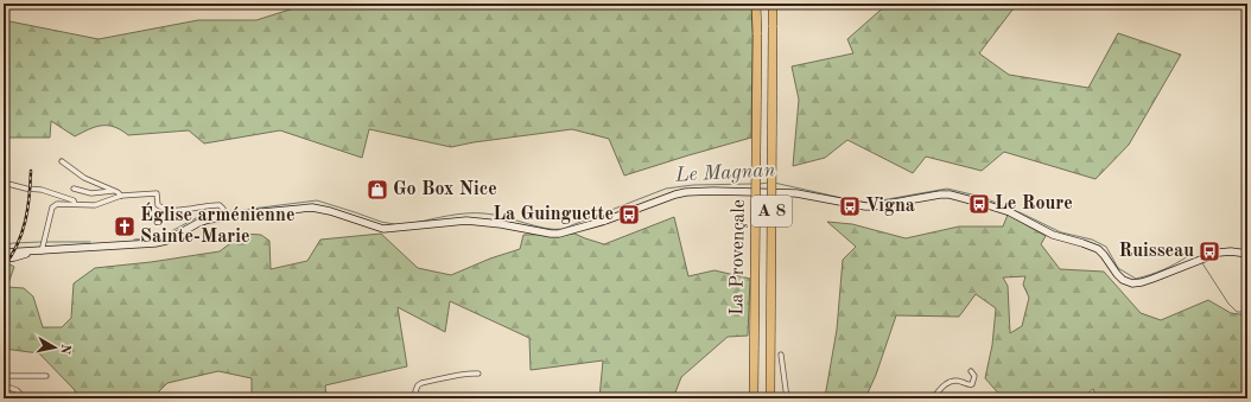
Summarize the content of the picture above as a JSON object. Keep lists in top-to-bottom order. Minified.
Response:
{"streets":{"highway":["A 8","La Provençale"]},"water":["Le Magnan"],"places":{"shop":["Go Box Nice"],"bus stop":["Le Roure","Vigna","La Guinguette","Ruisseau"],"church":["Église arménienne Sainte-Marie"]},"north":"right"}
